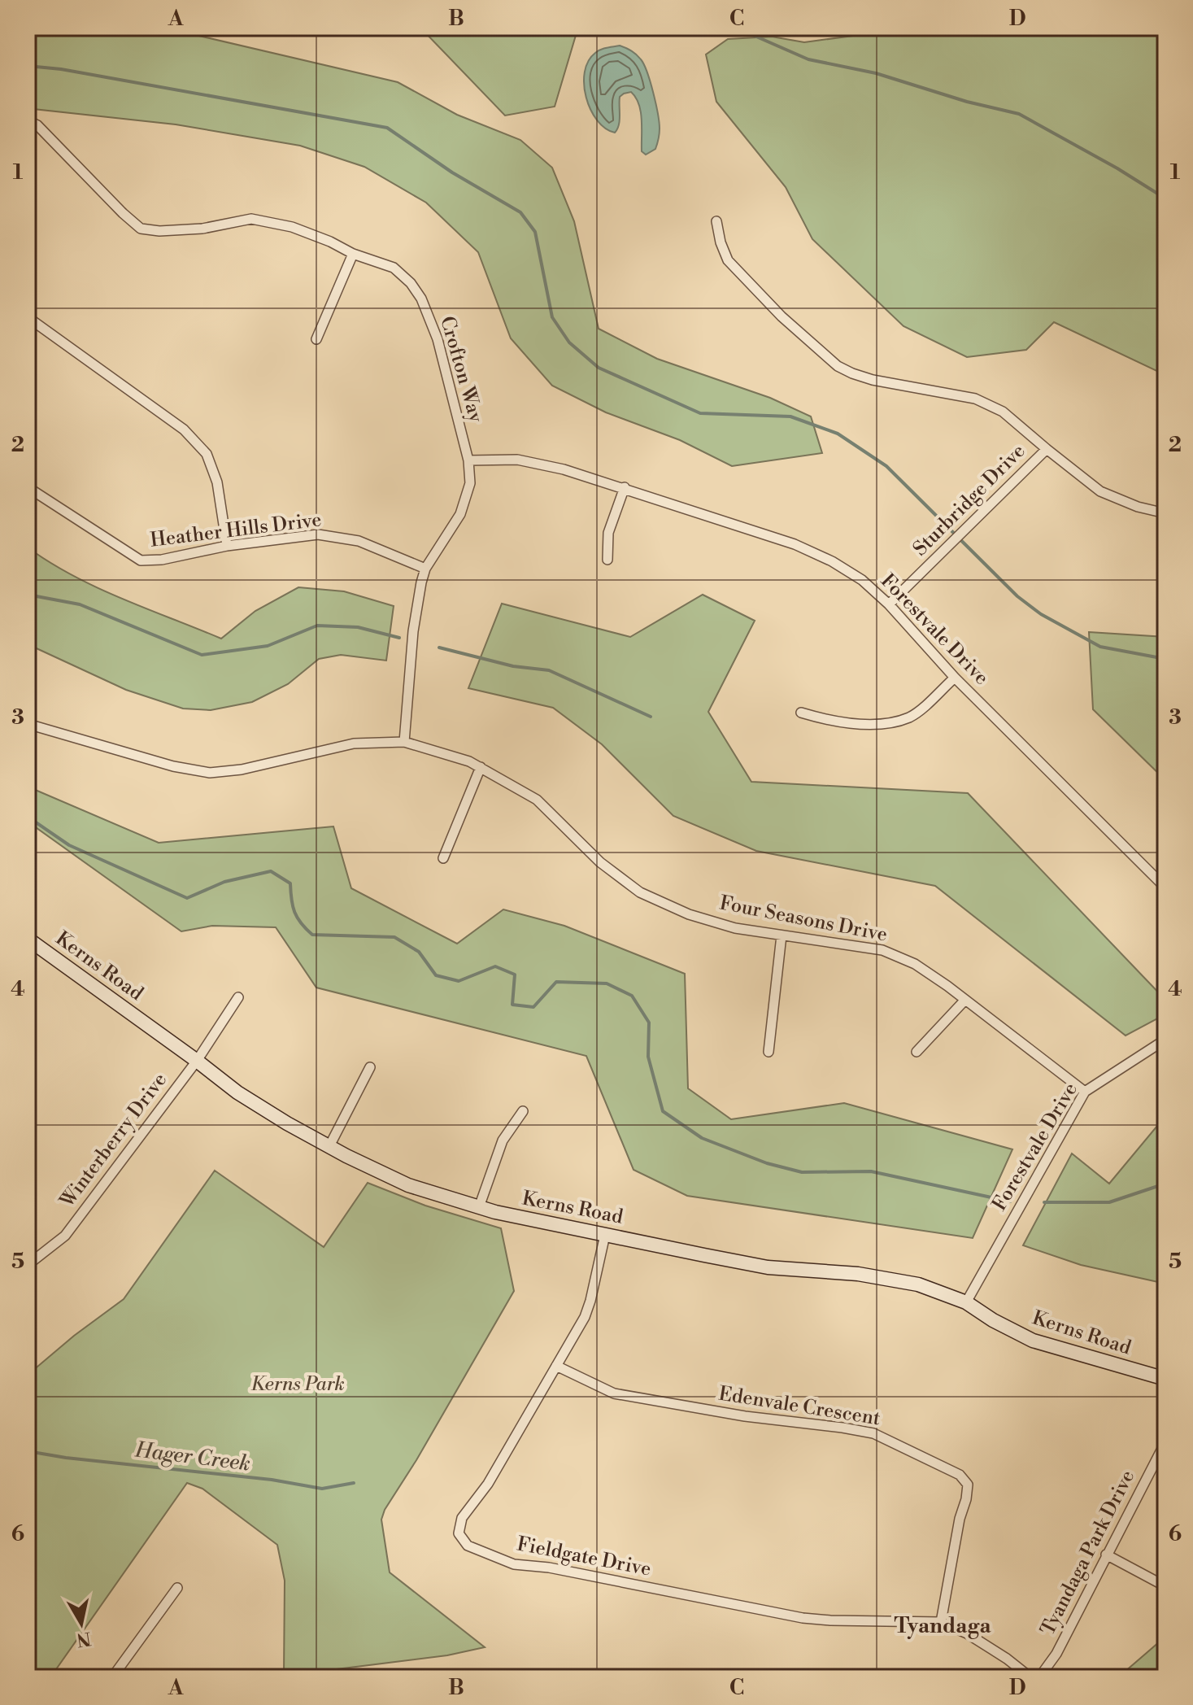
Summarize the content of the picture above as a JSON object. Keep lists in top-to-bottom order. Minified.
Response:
{"streets":{"street":["Crofton Way","Sturbridge Drive","Heather Hills Drive","Forestvale Drive","Four Seasons Drive","Kerns Road","Winterberry Drive","Edenvale Crescent","Tyandaga Park Drive","Fieldgate Drive"]},"crossings":[["Crofton Way","Heather Hills Drive"],["Crofton Way","Forestvale Drive"],["Crofton Way","Four Seasons Drive"],["Sturbridge Drive","Forestvale Drive"],["Forestvale Drive","Four Seasons Drive"],["Forestvale Drive","Kerns Road"],["Kerns Road","Winterberry Drive"],["Kerns Road","Fieldgate Drive"],["Edenvale Crescent","Fieldgate Drive"]],"districts":["Tyandaga"],"water":["Hager Creek"],"parks":["Kerns Park"],"north":"bottom","grid":{"columns":["A","B","C","D"],"rows":["1","2","3","4","5","6"]}}
